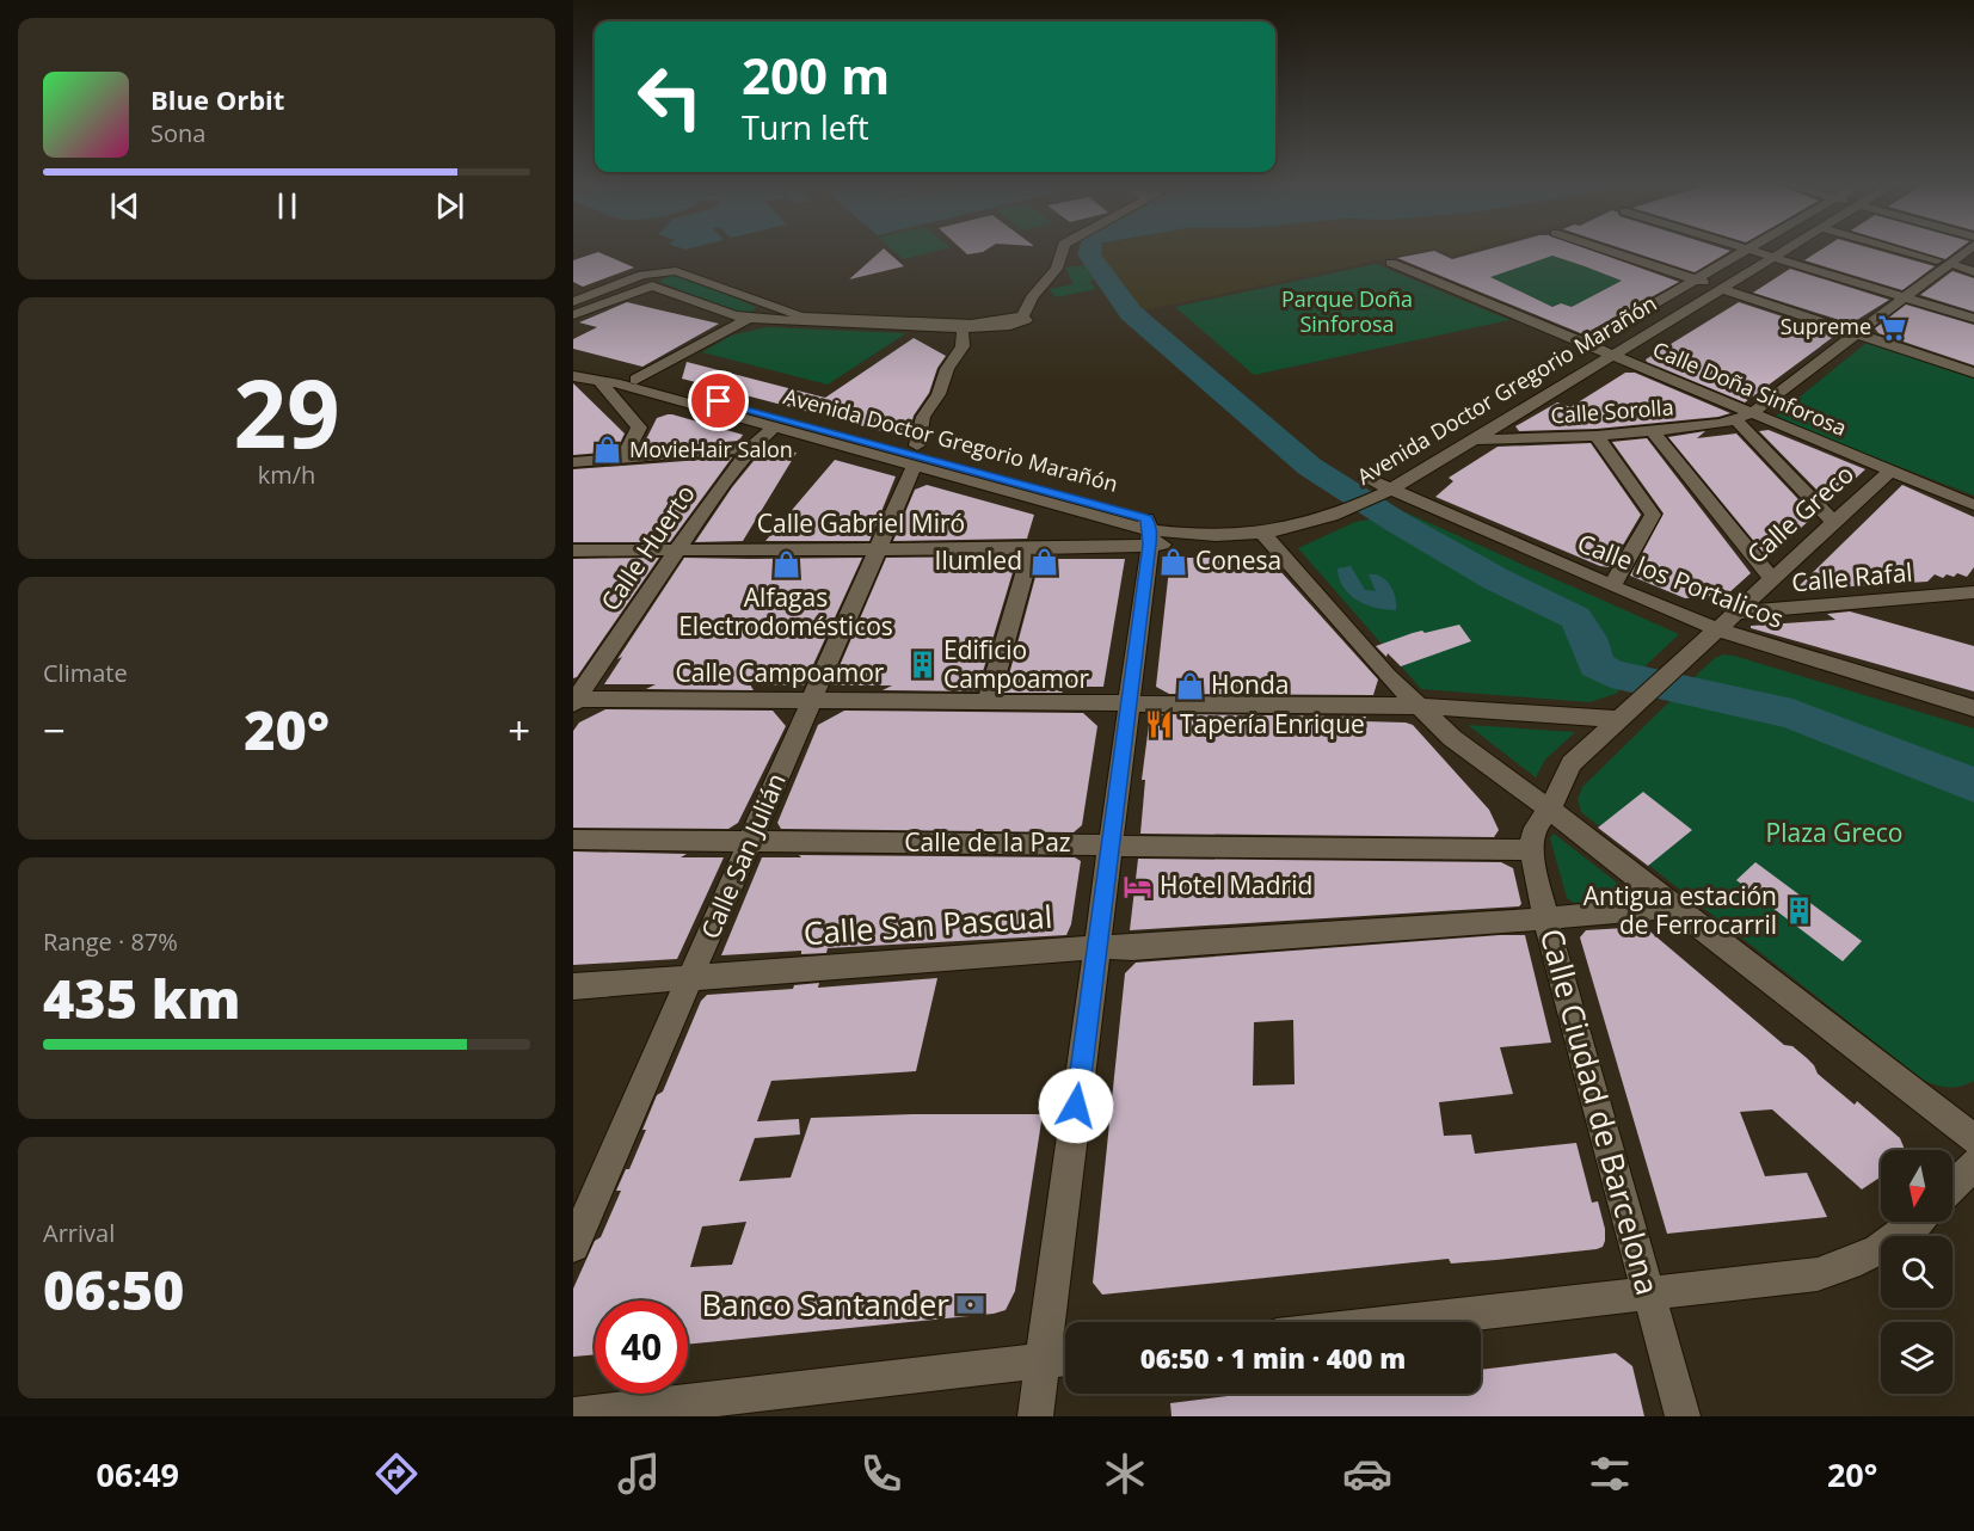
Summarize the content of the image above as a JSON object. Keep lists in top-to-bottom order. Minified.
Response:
{"streets":{"street":["Calle Doña Sinforosa","Avenida Doctor Gregorio Marañón","Calle Sorolla","Calle Greco","Calle Gabriel Miró","Calle Huerto","Calle Rafal","Calle los Portalicos","Calle Campoamor","Calle de la Paz","Calle San Julián","Calle San Pascual","Calle Ciudad de Barcelona"]},"crossings":[["Calle Doña Sinforosa","Avenida Doctor Gregorio Marañón"],["Calle Doña Sinforosa","Calle Sorolla"],["Calle Doña Sinforosa","Calle Greco"],["Avenida Doctor Gregorio Marañón","Calle Sorolla"],["Avenida Doctor Gregorio Marañón","Calle Gabriel Miró"],["Avenida Doctor Gregorio Marañón","Calle Huerto"],["Avenida Doctor Gregorio Marañón","Calle los Portalicos"],["Avenida Doctor Gregorio Marañón","Calle San Julián"],["Calle Greco","Calle Rafal"],["Calle Greco","Calle los Portalicos"],["Calle Gabriel Miró","Calle Huerto"],["Calle Gabriel Miró","Calle San Julián"],["Calle Huerto","Calle Campoamor"],["Calle Campoamor","Calle San Julián"],["Calle de la Paz","Calle San Julián"],["Calle de la Paz","Calle Ciudad de Barcelona"],["Calle San Julián","Calle San Pascual"],["Calle San Pascual","Calle Ciudad de Barcelona"]],"parks":["Parque Doña Sinforosa","Plaza Greco"],"places":{"supermarket":["Supreme"],"shop":["MovieHair Salon","Ilumled","Conesa","Alfagas Electrodomésticos","Honda"],"building":["Edificio Campoamor","Antigua estación de Ferrocarril"],"restaurant":["Tapería Enrique"],"hotel":["Hotel Madrid"],"bank":["Banco Santander"]},"north":"bottom","page":{"turn":["200 m","Turn left"],"song":["Blue Orbit","Sona"],"tile":[["29","km/h"],"Climate",["Range · 87%","435 km"],["Arrival","06:50"]],"heat":["−","20°","+"],"limit":"40","trip":"06:50 · 1 min · 400 m","tabs":["06:49","20°"]}}
